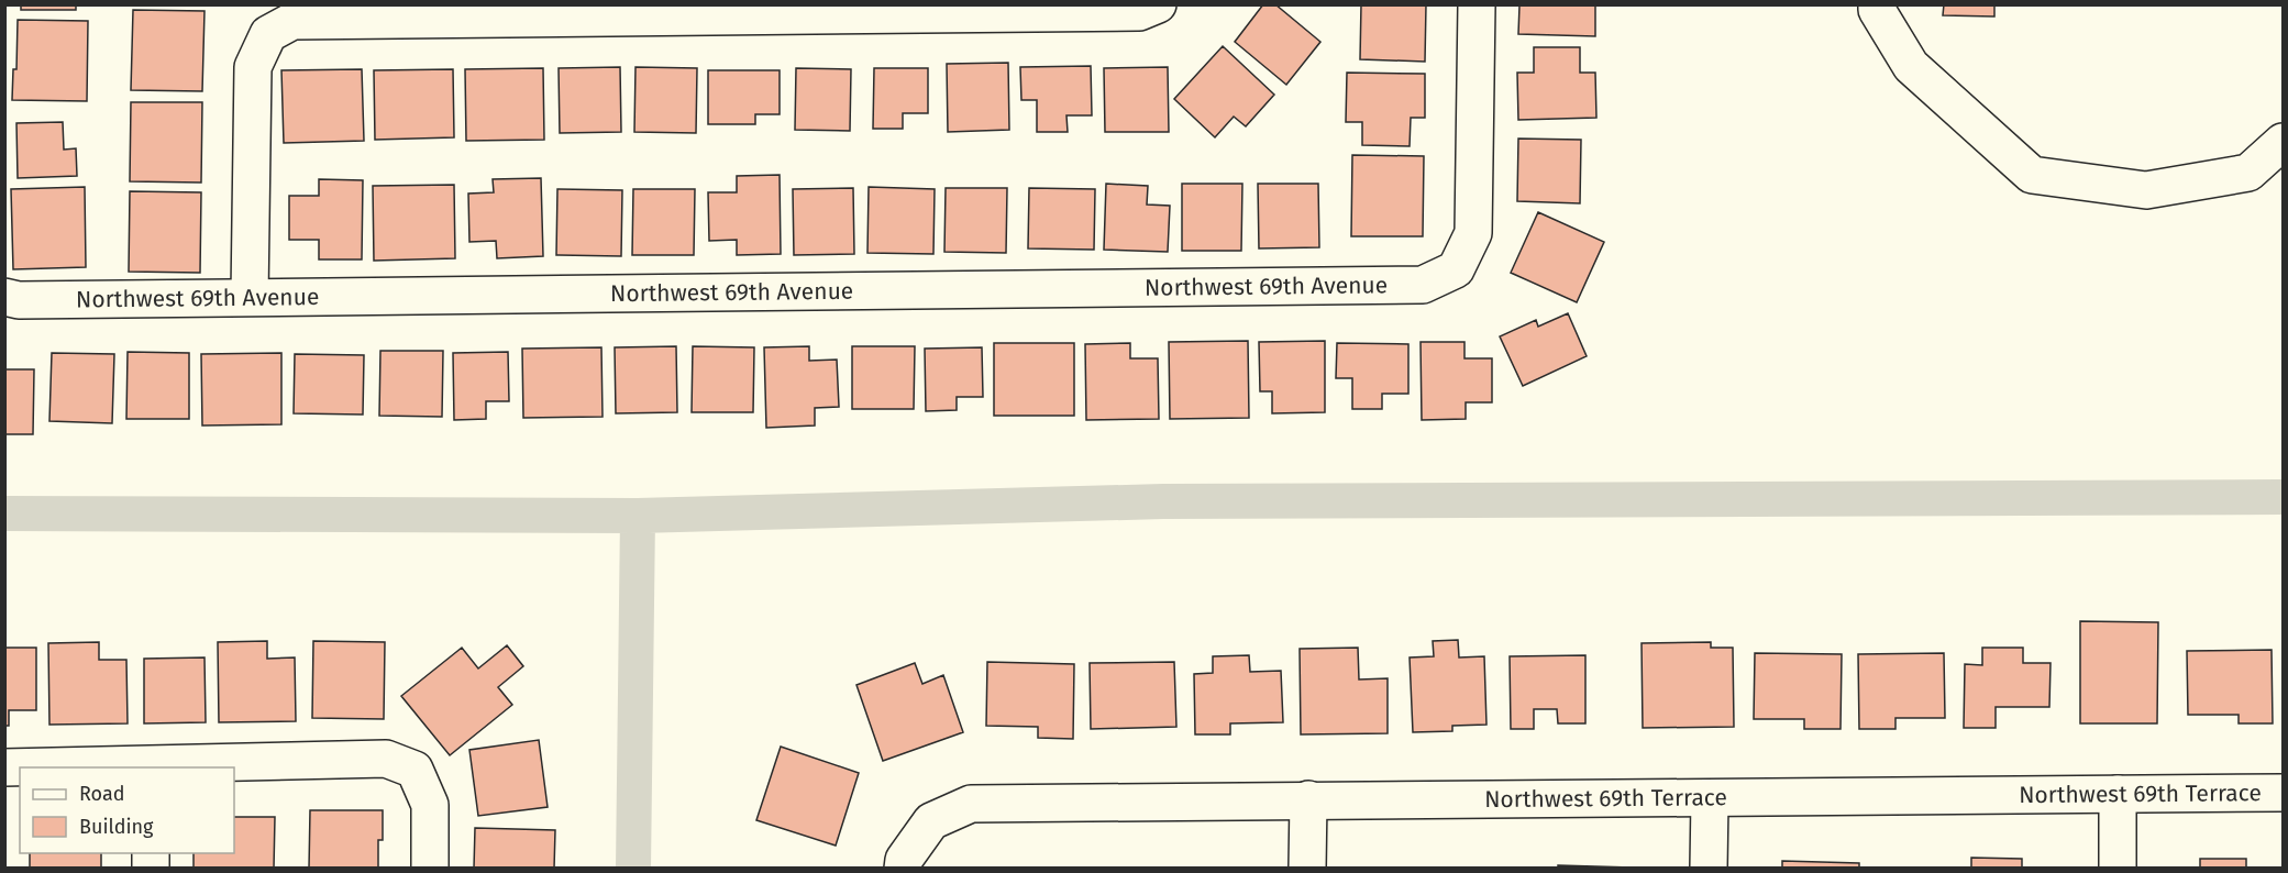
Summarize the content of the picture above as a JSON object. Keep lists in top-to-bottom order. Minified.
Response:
{"streets":{"street":["Northwest 69th Avenue","Northwest 69th Terrace"]},"legend":["Road","Building"]}
